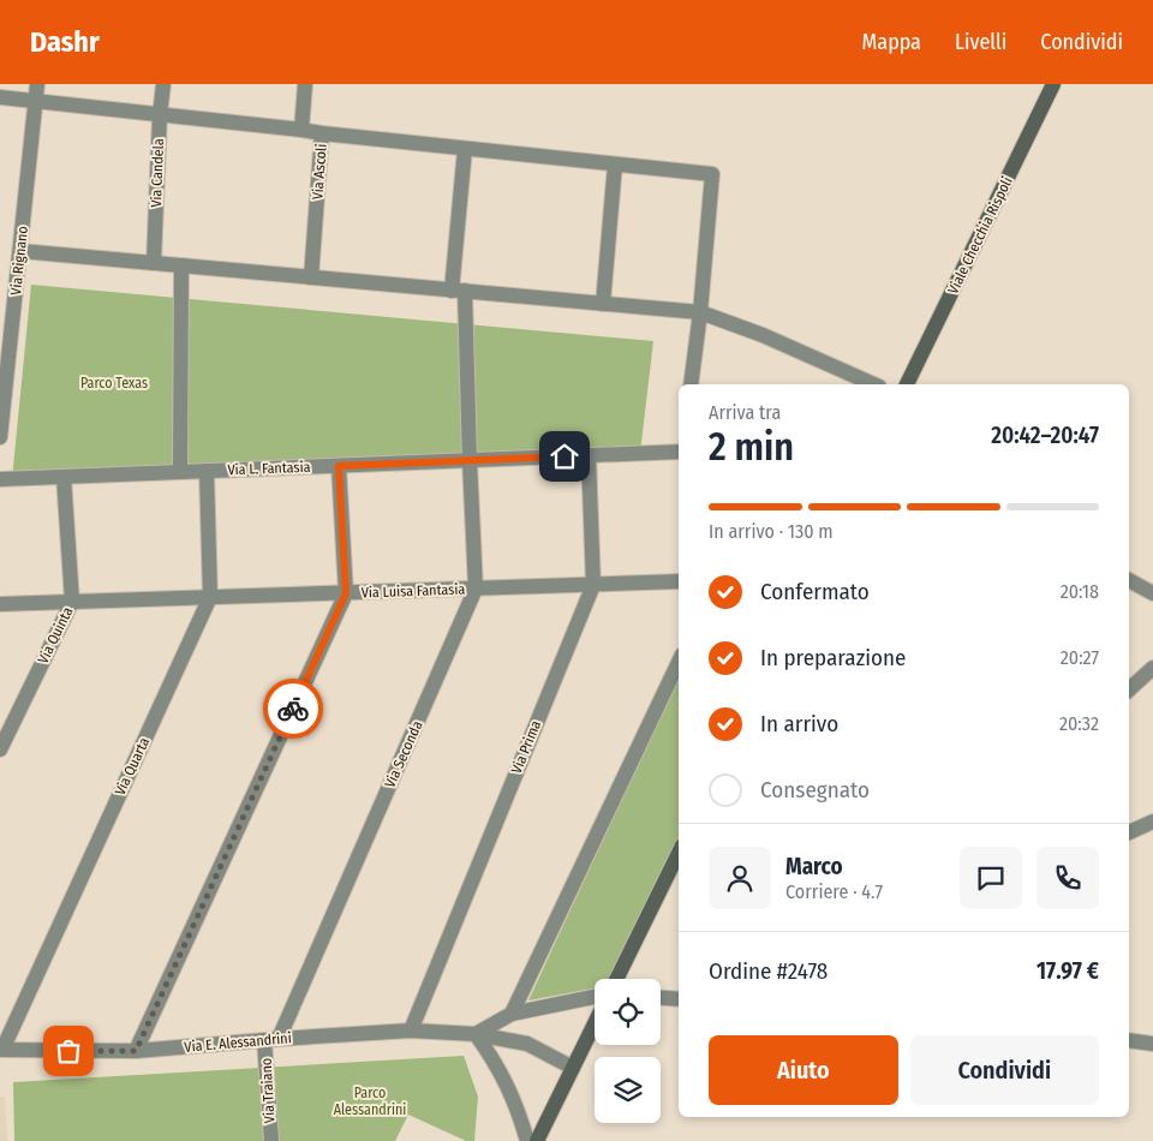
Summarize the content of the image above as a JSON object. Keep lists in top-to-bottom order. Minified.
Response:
{"streets":{"main road":["Viale Checchia Rispoli"],"street":["Via Ascoli","Via Candela","Via Rignano","Via L. Fantasia","Via Luisa Fantasia","Via Quinta","Via Prima","Via Seconda","Via Quarta","Via E. Alessandrini","Via Traiano"]},"crossings":[["Via L. Fantasia","Via Quinta"],["Via L. Fantasia","Via Prima"],["Via L. Fantasia","Via Seconda"],["Via L. Fantasia","Via Quarta"],["Via Luisa Fantasia","Via Quinta"],["Via Luisa Fantasia","Via Prima"],["Via Luisa Fantasia","Via Seconda"],["Via Luisa Fantasia","Via Quarta"],["Via Prima","Via E. Alessandrini"],["Via Seconda","Via E. Alessandrini"],["Via Seconda","Via Traiano"],["Via Quarta","Via E. Alessandrini"],["Via E. Alessandrini","Via Traiano"]],"parks":["Parco Texas","Parco Alessandrini"],"page":{"header":"Dashr","nav":["Mappa","Livelli","Condividi"],"heading":["2 min","Arriva tra","20:42–20:47"],"panel":["Marco","Corriere · 4.7","Ordine #2478","17.97 €"],"bar":"In arrivo · 130 m","list":[["Confermato","20:18"],["In preparazione","20:27"],["In arrivo","20:32"],"Consegnato"],"buttons":["Aiuto","Condividi"]}}
